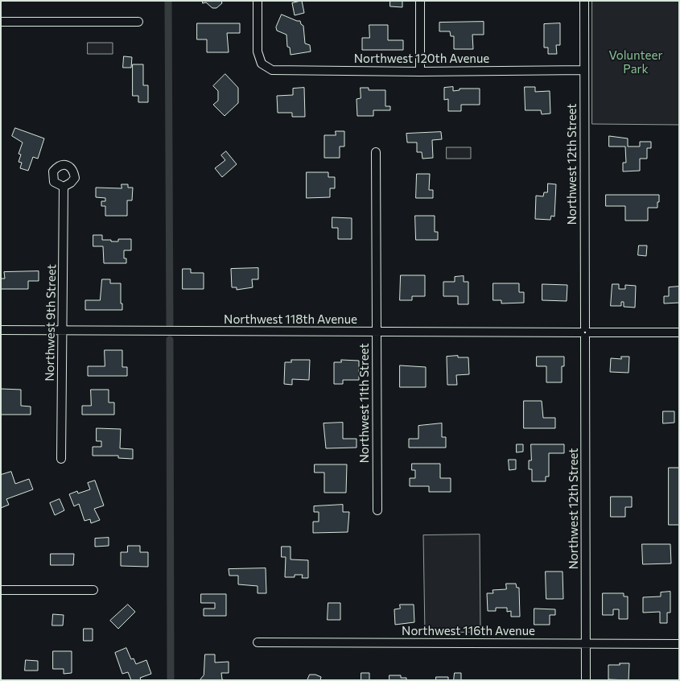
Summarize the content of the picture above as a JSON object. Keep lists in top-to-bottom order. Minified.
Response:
{"streets":{"street":["Northwest 120th Avenue","Northwest 12th Street","Northwest 118th Avenue","Northwest 9th Street","Northwest 11th Street","Northwest 116th Avenue"]},"crossings":[["Northwest 120th Avenue","Northwest 12th Street"],["Northwest 12th Street","Northwest 118th Avenue"],["Northwest 12th Street","Northwest 116th Avenue"],["Northwest 118th Avenue","Northwest 9th Street"],["Northwest 118th Avenue","Northwest 11th Street"]],"parks":["Volunteer Park"]}
